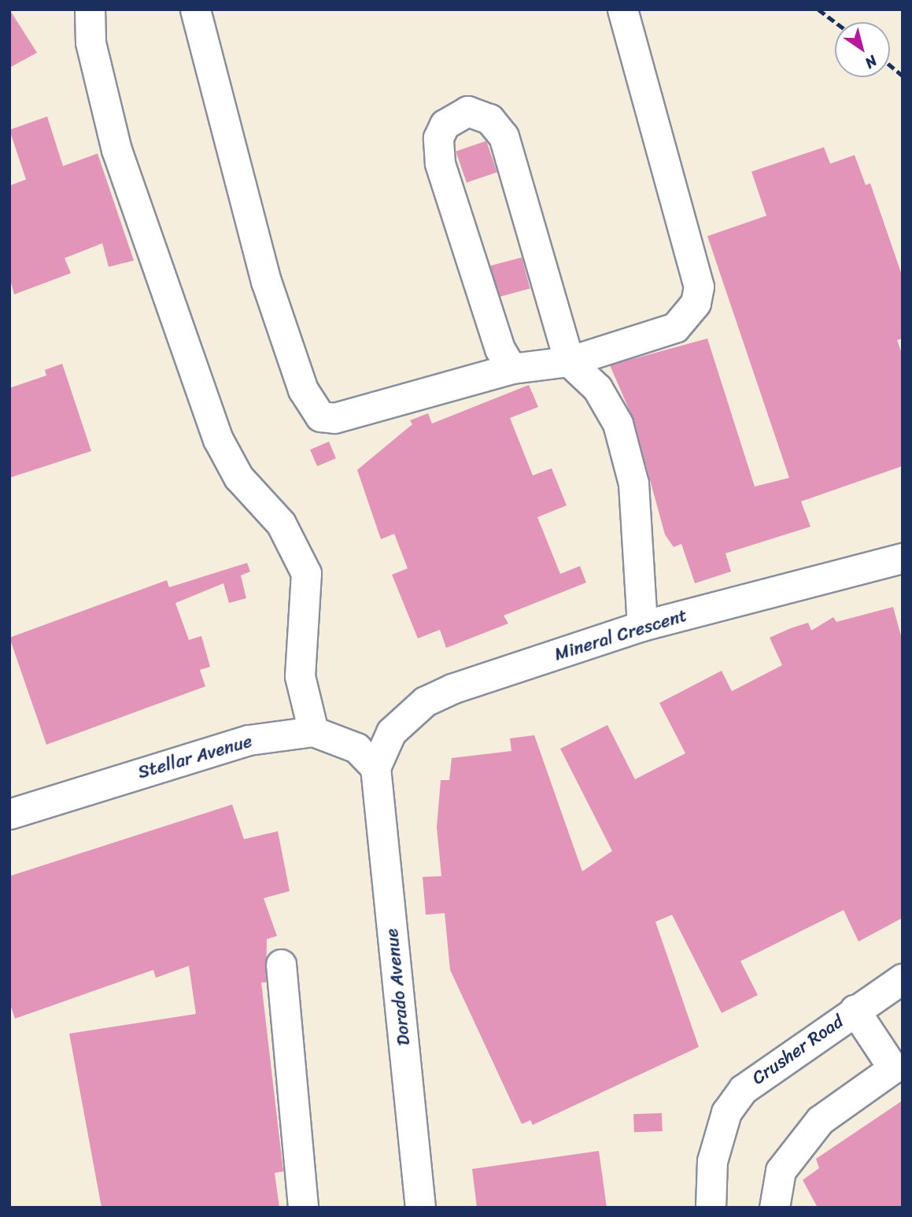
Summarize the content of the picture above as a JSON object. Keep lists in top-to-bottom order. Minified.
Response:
{"streets":{"street":["Mineral Crescent","Stellar Avenue","Dorado Avenue","Crusher Road"]},"crossings":[["Mineral Crescent","Stellar Avenue"],["Mineral Crescent","Dorado Avenue"],["Stellar Avenue","Dorado Avenue"]],"north":"bottom right"}
